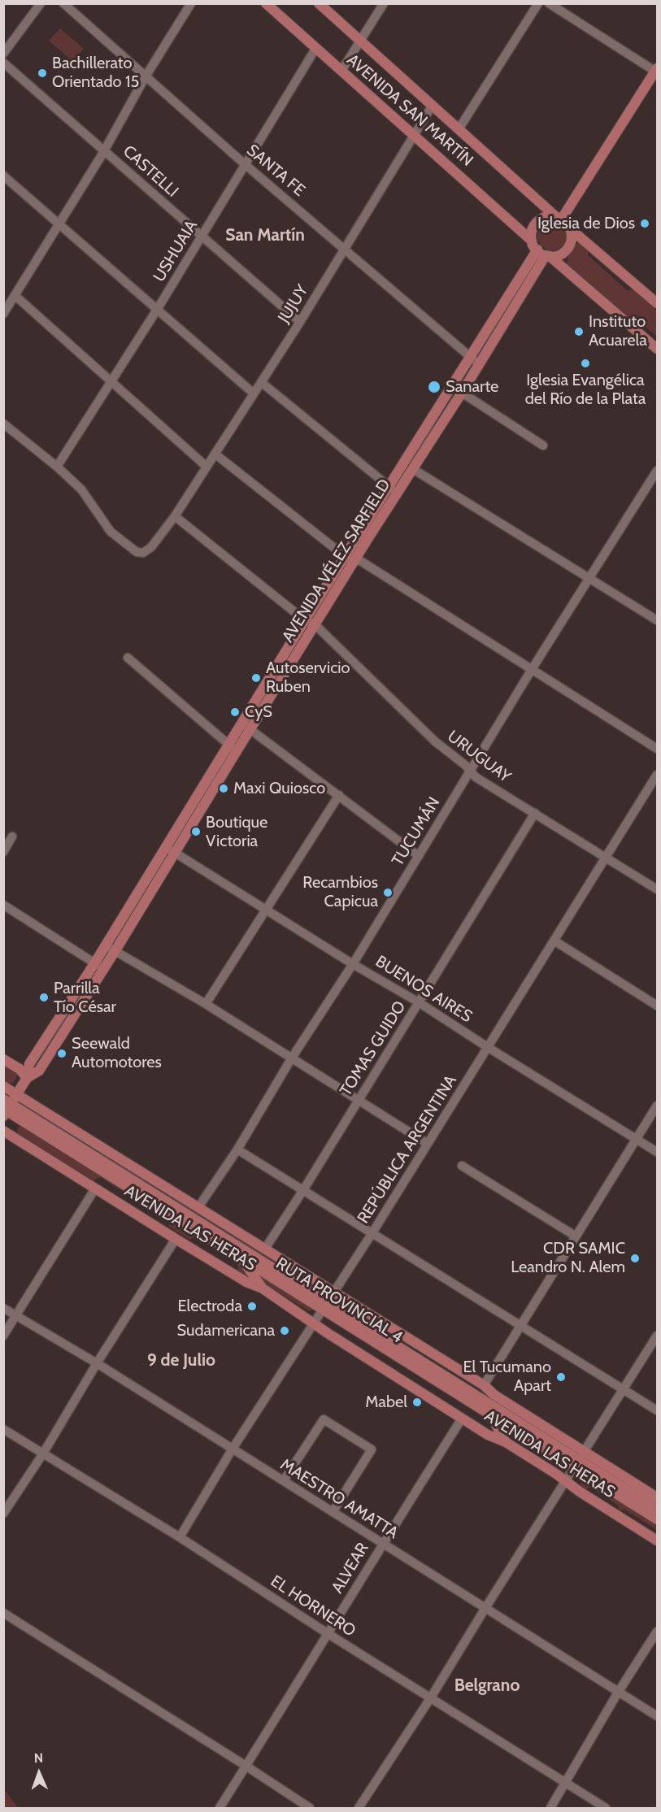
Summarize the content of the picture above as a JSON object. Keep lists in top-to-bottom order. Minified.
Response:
{"streets":{"main road":["AVENIDA SAN MARTÍN","AVENIDA VÉLEZ SARFIELD","AVENIDA LAS HERAS","RUTA PROVINCIAL 4"],"street":["SANTA FE","CASTELLI","USHUAIA","JUJUY","URUGUAY","TUCUMÁN","BUENOS AIRES","TOMAS GUIDO","REPÚBLICA ARGENTINA","MAESTRO AMATTA","ALVEAR","EL HORNERO"]},"crossings":[["AVENIDA SAN MARTÍN","USHUAIA"],["AVENIDA SAN MARTÍN","JUJUY"],["AVENIDA SAN MARTÍN","AVENIDA VÉLEZ SARFIELD"],["SANTA FE","USHUAIA"],["SANTA FE","JUJUY"],["SANTA FE","AVENIDA VÉLEZ SARFIELD"],["CASTELLI","USHUAIA"],["CASTELLI","JUJUY"],["USHUAIA","JUJUY"],["JUJUY","URUGUAY"],["AVENIDA VÉLEZ SARFIELD","URUGUAY"],["AVENIDA VÉLEZ SARFIELD","BUENOS AIRES"],["AVENIDA VÉLEZ SARFIELD","AVENIDA LAS HERAS"],["AVENIDA VÉLEZ SARFIELD","RUTA PROVINCIAL 4"],["URUGUAY","TUCUMÁN"],["URUGUAY","TOMAS GUIDO"],["URUGUAY","REPÚBLICA ARGENTINA"],["TUCUMÁN","BUENOS AIRES"],["TUCUMÁN","AVENIDA LAS HERAS"],["BUENOS AIRES","TOMAS GUIDO"],["BUENOS AIRES","REPÚBLICA ARGENTINA"],["TOMAS GUIDO","AVENIDA LAS HERAS"],["REPÚBLICA ARGENTINA","AVENIDA LAS HERAS"],["REPÚBLICA ARGENTINA","RUTA PROVINCIAL 4"],["REPÚBLICA ARGENTINA","MAESTRO AMATTA"],["REPÚBLICA ARGENTINA","EL HORNERO"],["AVENIDA LAS HERAS","RUTA PROVINCIAL 4"],["AVENIDA LAS HERAS","ALVEAR"],["MAESTRO AMATTA","ALVEAR"],["ALVEAR","EL HORNERO"]],"districts":["San Martín","9 de Julio","Belgrano"],"places":["Bachillerato Orientado 15","Iglesia de Dios","Instituto Acuarela","Iglesia Evangélica del Río de la Plata","Sanarte","Autoservicio Ruben","CyS","Maxi Quiosco","Boutique Victoria","Recambios Capicua","Parrilla Tío César","Seewald Automotores","CDR SAMIC Leandro N. Alem","Electroda","Sudamericana","El Tucumano Apart","Mabel"],"north":"top"}
